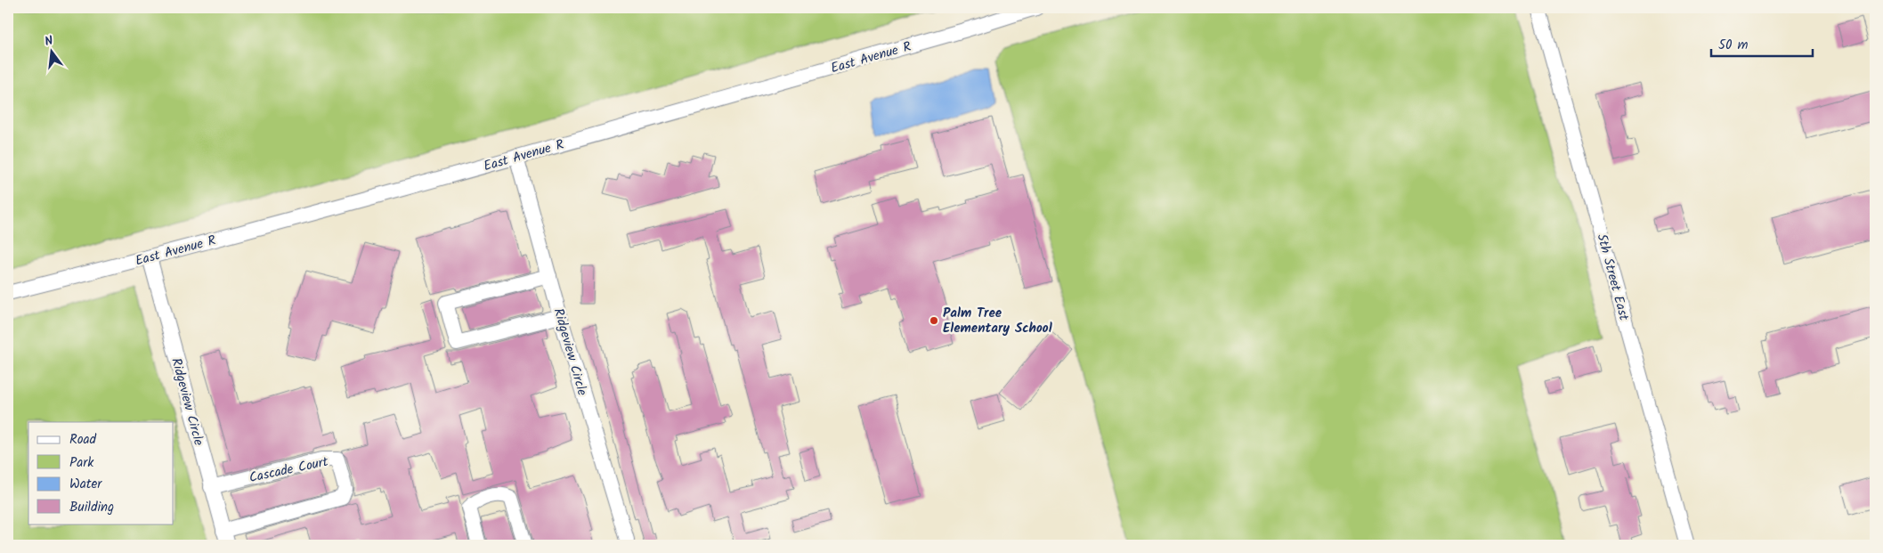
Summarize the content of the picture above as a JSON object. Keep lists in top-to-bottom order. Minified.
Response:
{"streets":{"street":["East Avenue R","5th Street East","Ridgeview Circle","Cascade Court"]},"crossings":[["East Avenue R","Ridgeview Circle"],["Ridgeview Circle","Cascade Court"]],"places":["Palm Tree Elementary School"],"legend":["Road","Park","Water","Building"],"scale_bar":"50 m","north":"top"}
